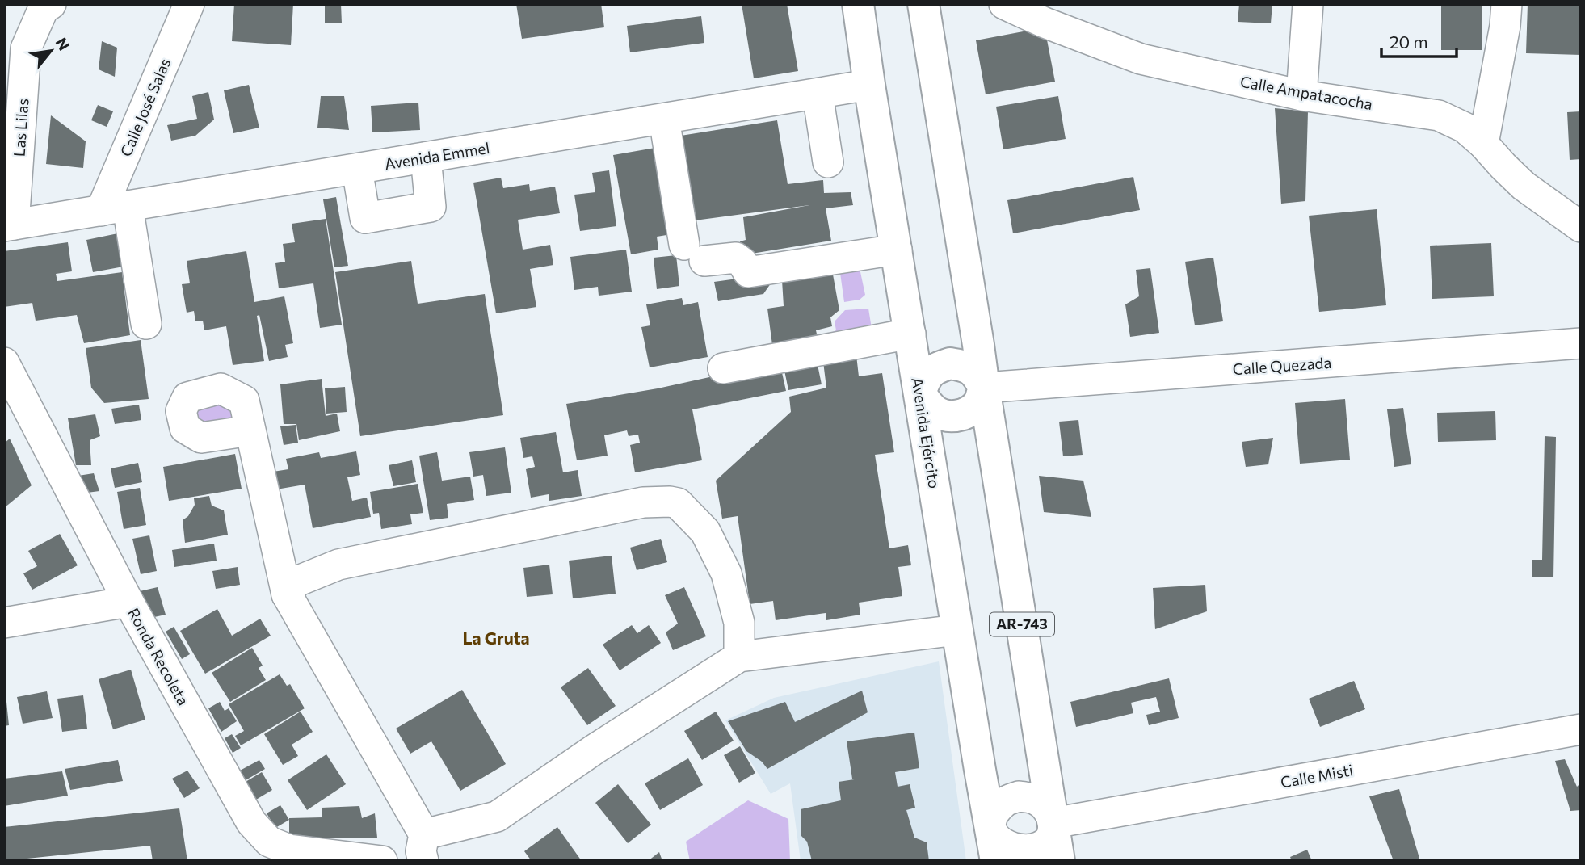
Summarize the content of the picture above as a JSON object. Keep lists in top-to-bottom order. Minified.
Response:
{"streets":{"main road":["Avenida Ejército","AR-743"],"street":["Calle Ampatacocha","Calle José Salas","Las Lilas","Avenida Emmel","Calle Quezada","Ronda Recoleta","Calle Misti"]},"crossings":[["Calle José Salas","Avenida Emmel"],["Las Lilas","Avenida Emmel"],["Avenida Emmel","Avenida Ejército"],["Calle Quezada","Avenida Ejército"],["Calle Quezada","AR-743"],["Avenida Ejército","AR-743"],["Avenida Ejército","Calle Misti"],["AR-743","Calle Misti"]],"districts":["La Gruta"],"scale_bar":"20 m","north":"top right"}
